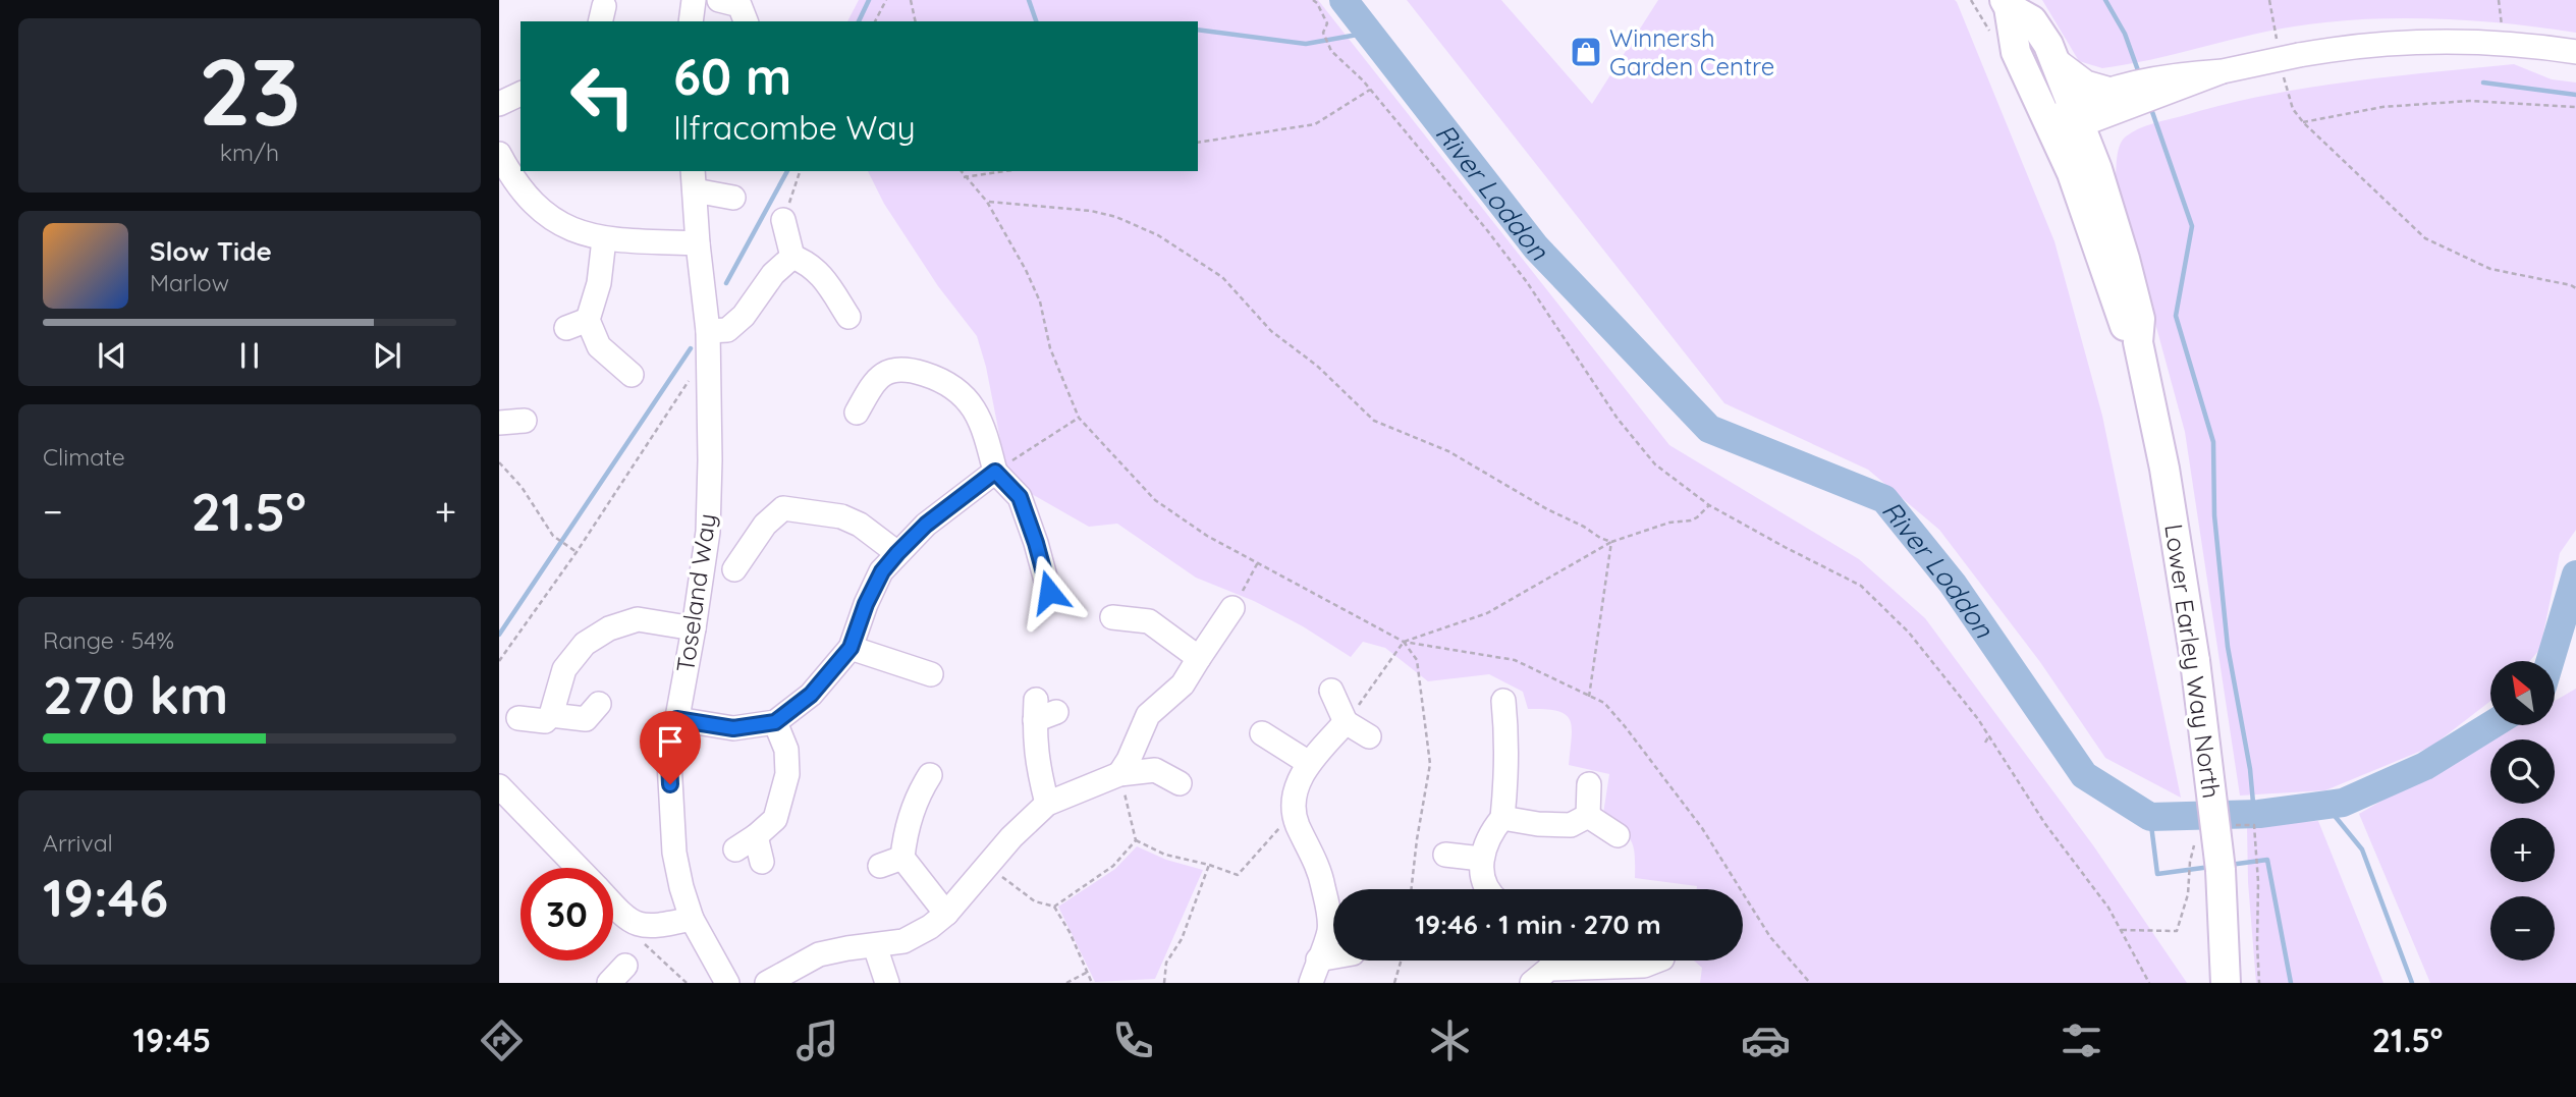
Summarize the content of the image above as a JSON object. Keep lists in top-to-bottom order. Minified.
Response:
{"streets":{"main road":["Lower Earley Way North"],"street":["Toseland Way"]},"water":["River Loddon"],"places":{"shop":["Winnersh Garden Centre"]},"north":"top left","page":{"tile":[["23","km/h"],"Climate",["Range · 54%","270 km"],["Arrival","19:46"]],"turn":["60 m","Ilfracombe Way"],"song":["Slow Tide","Marlow"],"heat":["−","21.5°","+"],"map_buttons":["+","−"],"limit":"30","trip":"19:46 · 1 min · 270 m","tabs":["19:45","21.5°"]}}
